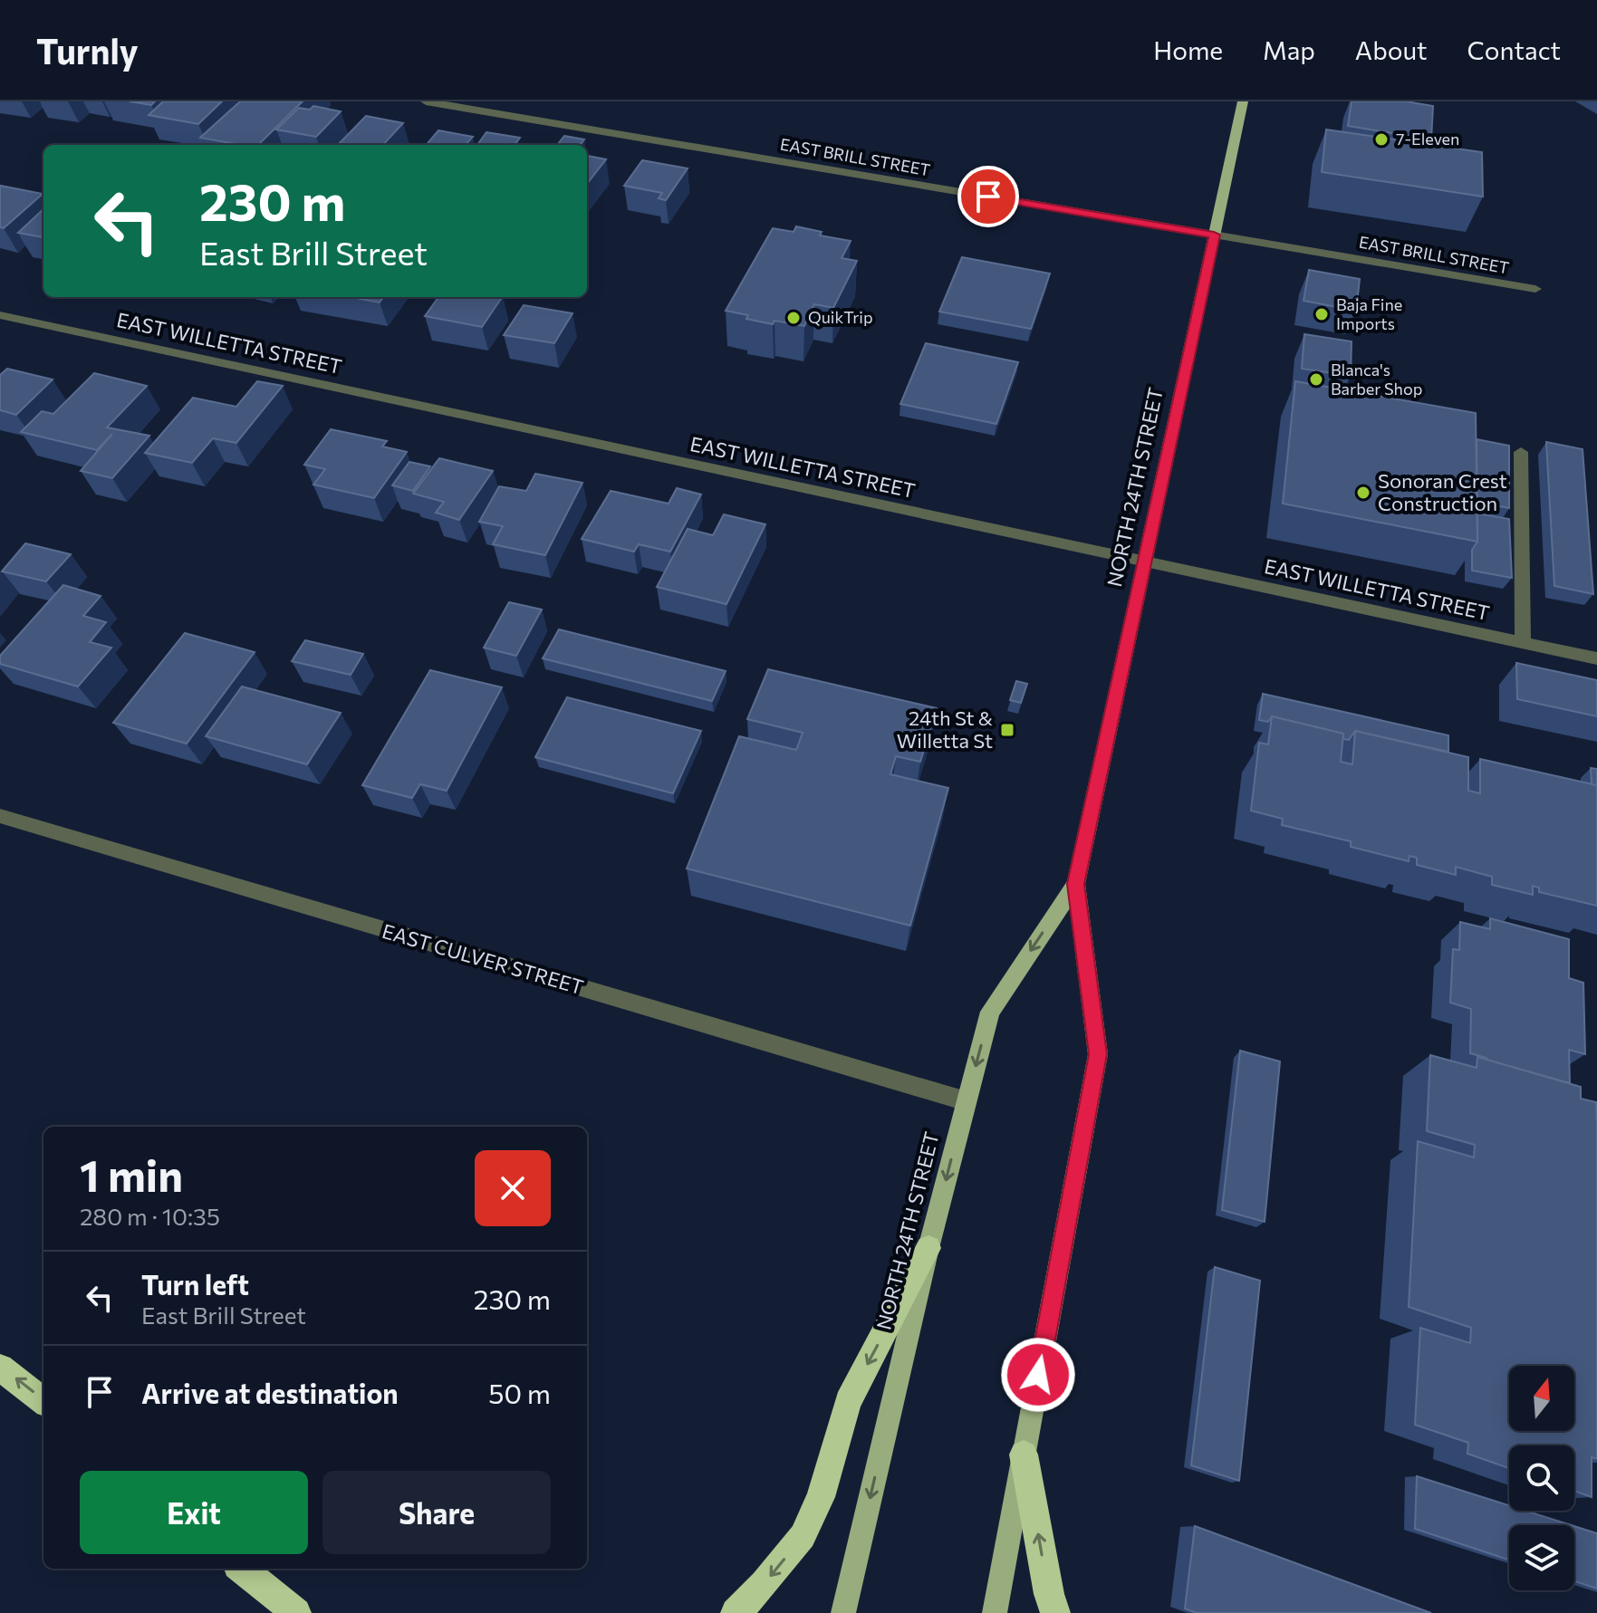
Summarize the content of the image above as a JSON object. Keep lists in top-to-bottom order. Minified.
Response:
{"streets":{"main road":["NORTH 24TH STREET"],"street":["EAST BRILL STREET","EAST WILLETTA STREET","EAST CULVER STREET"]},"crossings":[["EAST BRILL STREET","NORTH 24TH STREET"],["EAST WILLETTA STREET","NORTH 24TH STREET"],["NORTH 24TH STREET","EAST CULVER STREET"]],"places":{"other":["7-Eleven","Baja Fine Imports","QuikTrip","Blanca's Barber Shop","Sonoran Crest Construction"],"transit":["24th St & Willetta St"]},"north":"top","page":{"header":"Turnly","nav":["Home","Map","About","Contact"],"turn":["230 m","East Brill Street"],"heading":["1 min","280 m · 10:35"],"list":[{"name":"Turn left","note":"East Brill Street","value":"230 m"},{"name":"Arrive at destination","value":"50 m"}],"buttons":["Exit","Share"]}}
